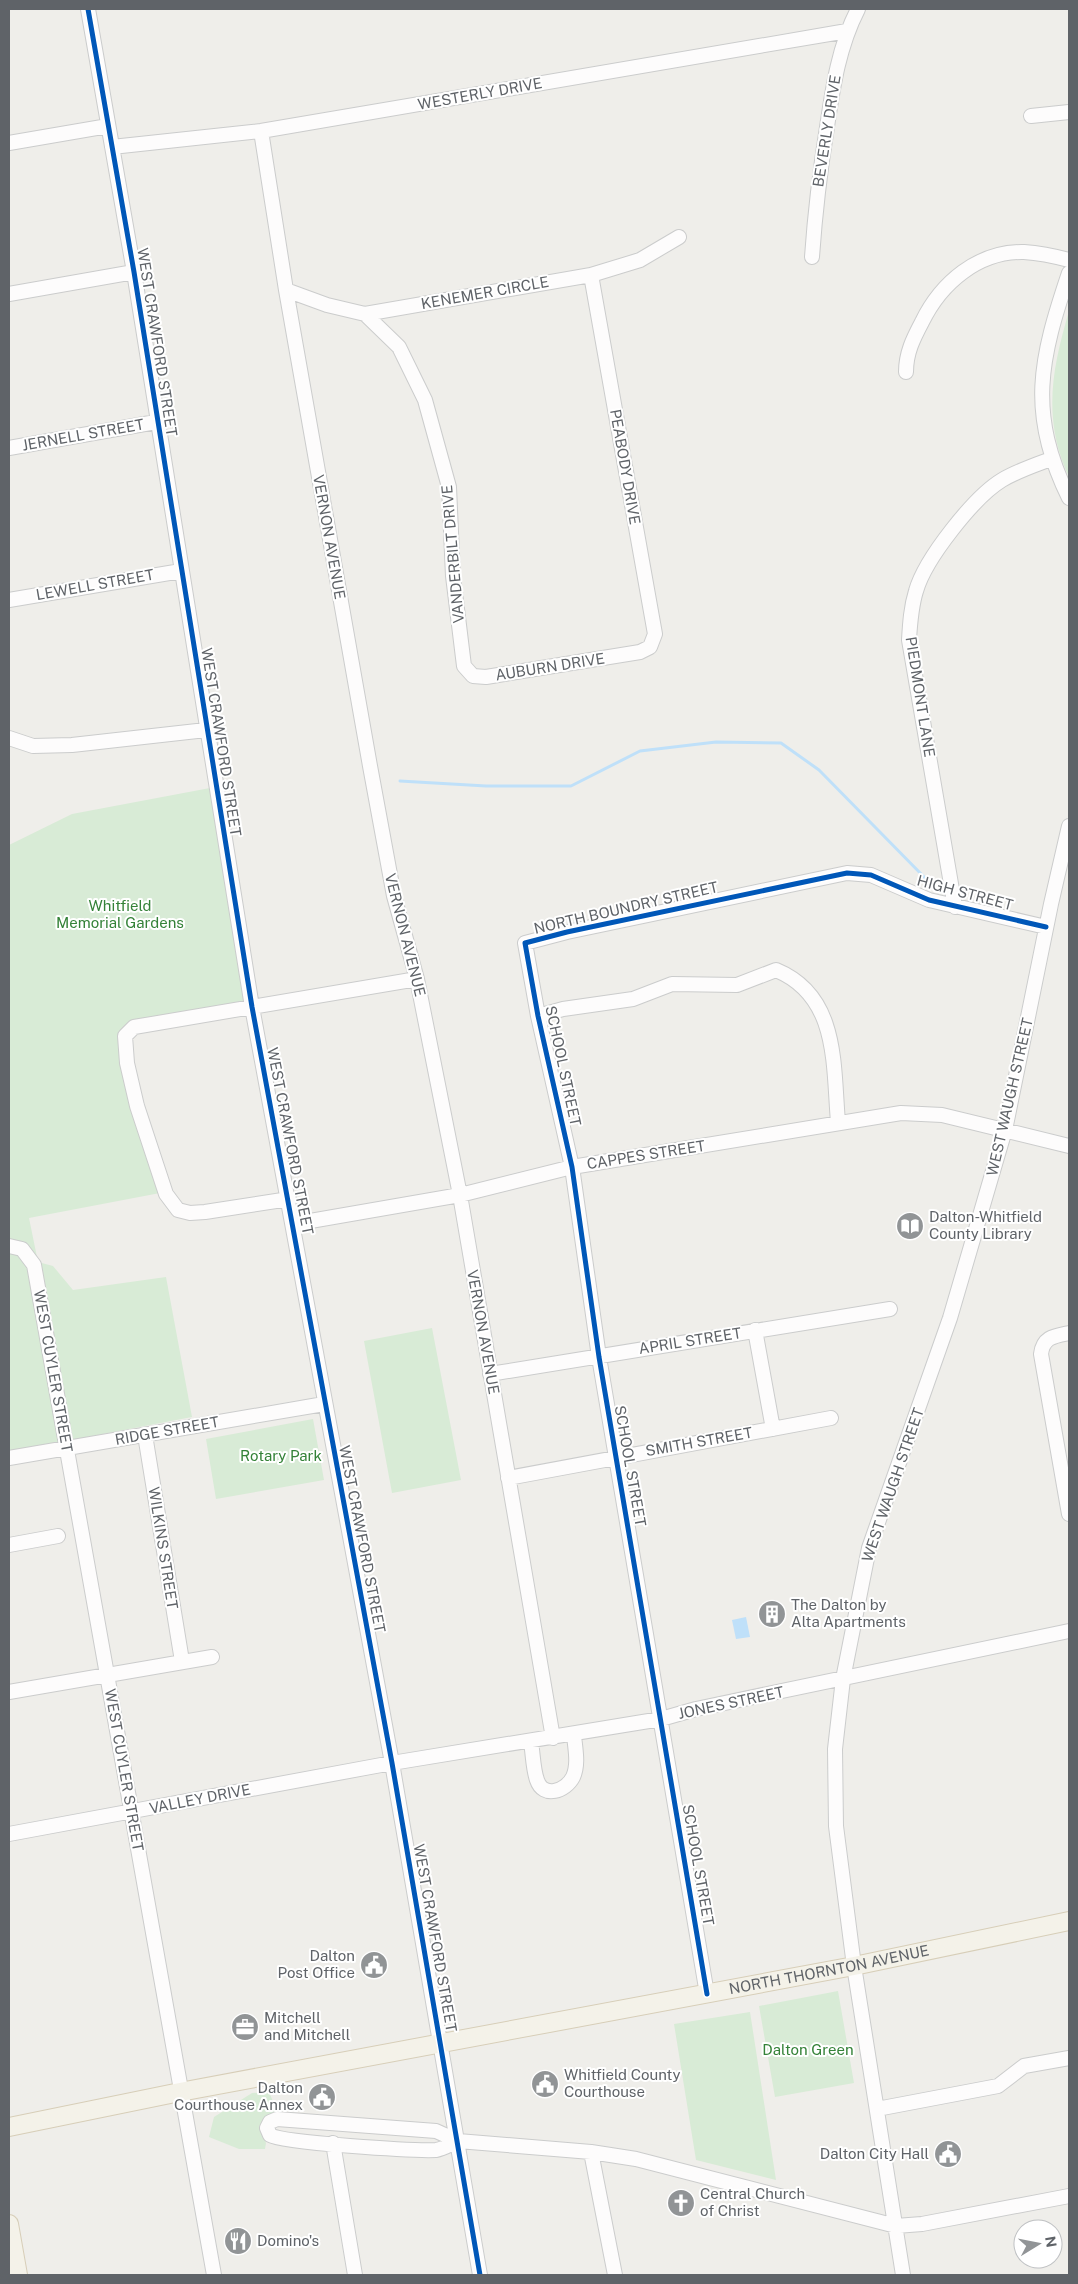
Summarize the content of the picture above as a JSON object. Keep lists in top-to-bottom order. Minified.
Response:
{"streets":{"main road":["NORTH THORNTON AVENUE"],"street":["WESTERLY DRIVE","BEVERLY DRIVE","KENEMER CIRCLE","WEST CRAWFORD STREET","JERNELL STREET","PEABODY DRIVE","VERNON AVENUE","VANDERBILT DRIVE","LEWELL STREET","AUBURN DRIVE","PIEDMONT LANE","HIGH STREET","NORTH BOUNDRY STREET","SCHOOL STREET","WEST WAUGH STREET","CAPPES STREET","APRIL STREET","WEST CUYLER STREET","RIDGE STREET","SMITH STREET","WILKINS STREET","JONES STREET","VALLEY DRIVE"]},"crossings":[["WESTERLY DRIVE","BEVERLY DRIVE"],["WESTERLY DRIVE","WEST CRAWFORD STREET"],["WESTERLY DRIVE","VERNON AVENUE"],["KENEMER CIRCLE","PEABODY DRIVE"],["KENEMER CIRCLE","VERNON AVENUE"],["KENEMER CIRCLE","VANDERBILT DRIVE"],["WEST CRAWFORD STREET","JERNELL STREET"],["WEST CRAWFORD STREET","LEWELL STREET"],["WEST CRAWFORD STREET","CAPPES STREET"],["WEST CRAWFORD STREET","RIDGE STREET"],["WEST CRAWFORD STREET","JONES STREET"],["WEST CRAWFORD STREET","VALLEY DRIVE"],["WEST CRAWFORD STREET","NORTH THORNTON AVENUE"],["PEABODY DRIVE","AUBURN DRIVE"],["VERNON AVENUE","CAPPES STREET"],["VERNON AVENUE","APRIL STREET"],["VERNON AVENUE","SMITH STREET"],["VERNON AVENUE","JONES STREET"],["VANDERBILT DRIVE","AUBURN DRIVE"],["PIEDMONT LANE","HIGH STREET"],["HIGH STREET","NORTH BOUNDRY STREET"],["HIGH STREET","WEST WAUGH STREET"],["NORTH BOUNDRY STREET","SCHOOL STREET"],["SCHOOL STREET","CAPPES STREET"],["SCHOOL STREET","APRIL STREET"],["SCHOOL STREET","SMITH STREET"],["SCHOOL STREET","JONES STREET"],["SCHOOL STREET","NORTH THORNTON AVENUE"],["WEST WAUGH STREET","CAPPES STREET"],["WEST WAUGH STREET","JONES STREET"],["WEST WAUGH STREET","NORTH THORNTON AVENUE"],["WEST CUYLER STREET","RIDGE STREET"],["WEST CUYLER STREET","VALLEY DRIVE"],["WEST CUYLER STREET","NORTH THORNTON AVENUE"],["RIDGE STREET","WILKINS STREET"],["JONES STREET","VALLEY DRIVE"]],"parks":["Whitfield Memorial Gardens","Rotary Park","Dalton Green"],"places":{"library":["Dalton-Whitfield County Library"],"building":["The Dalton by Alta Apartments"],"public building":["Dalton Post Office","Whitfield County Courthouse","Dalton Courthouse Annex","Dalton City Hall"],"office":["Mitchell and Mitchell"],"church":["Central Church of Christ"],"restaurant":["Domino's"]},"north":"right"}
